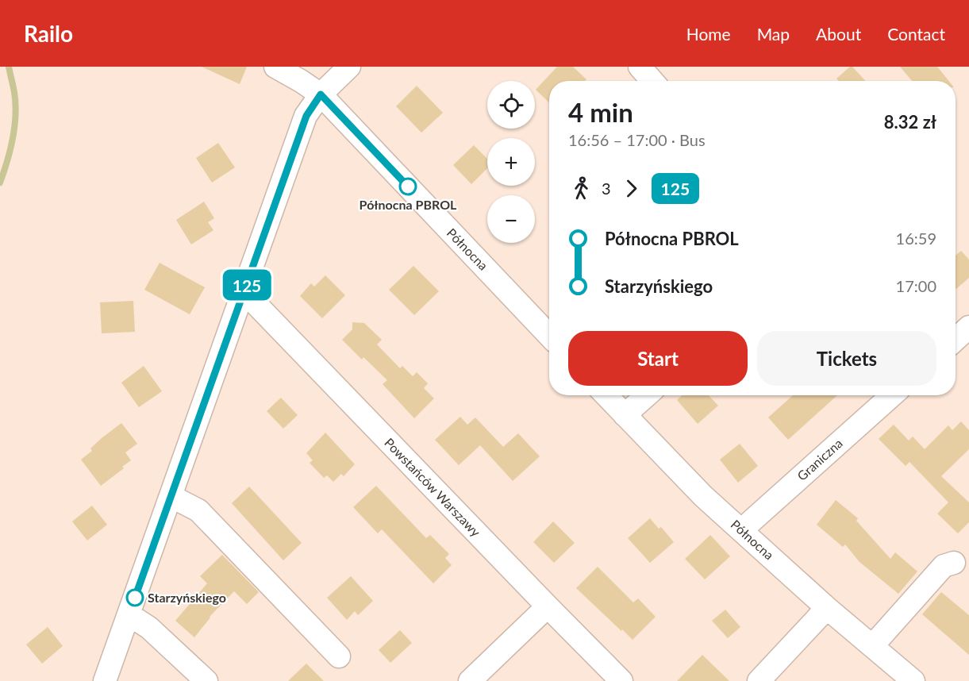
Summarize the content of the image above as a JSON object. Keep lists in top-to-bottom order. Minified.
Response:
{"streets":{"street":["Północna","Graniczna","Powstańców Warszawy"]},"crossings":[["Północna","Graniczna"]],"places":["Północna PBROL","Starzyńskiego"],"lines":["bus line 125"],"page":{"header":"Railo","nav":["Home","Map","About","Contact"],"on_map":"125","map_buttons":["+","−"],"heading":["4 min","16:56 – 17:00 · Bus","8.32 zł"],"legs":["3","125"],"list":[{"name":"Północna PBROL","value":"16:59"},{"name":"Starzyńskiego","value":"17:00"}],"buttons":["Start","Tickets"]}}
